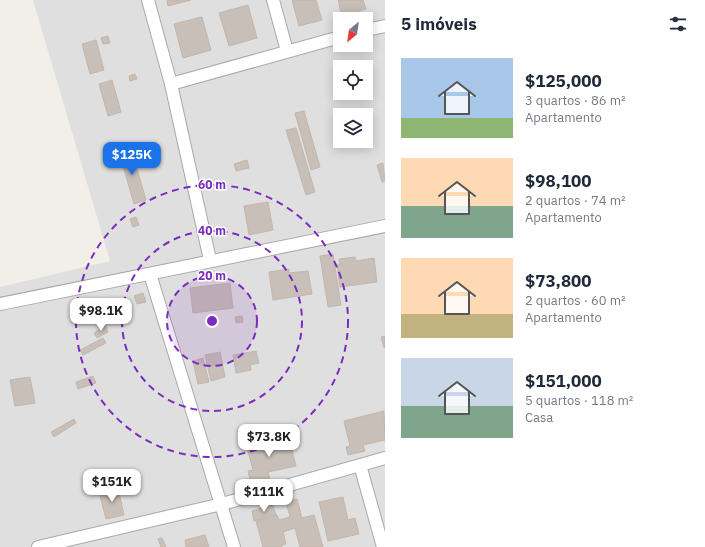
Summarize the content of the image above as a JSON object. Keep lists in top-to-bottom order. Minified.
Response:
{"north":"bottom left","page":{"heading":"5 imóveis","list":[{"name":"$125,000","note":"3 quartos · 86 m² · Apartamento"},{"name":"$98,100","note":"2 quartos · 74 m² · Apartamento"},{"name":"$73,800","note":"2 quartos · 60 m² · Apartamento"},{"name":"$151,000","note":"5 quartos · 118 m² · Casa"}],"price":["$125K","$98.1K","$73.8K","$151K","$111K"]},"rings":["60 m","40 m","20 m"]}
